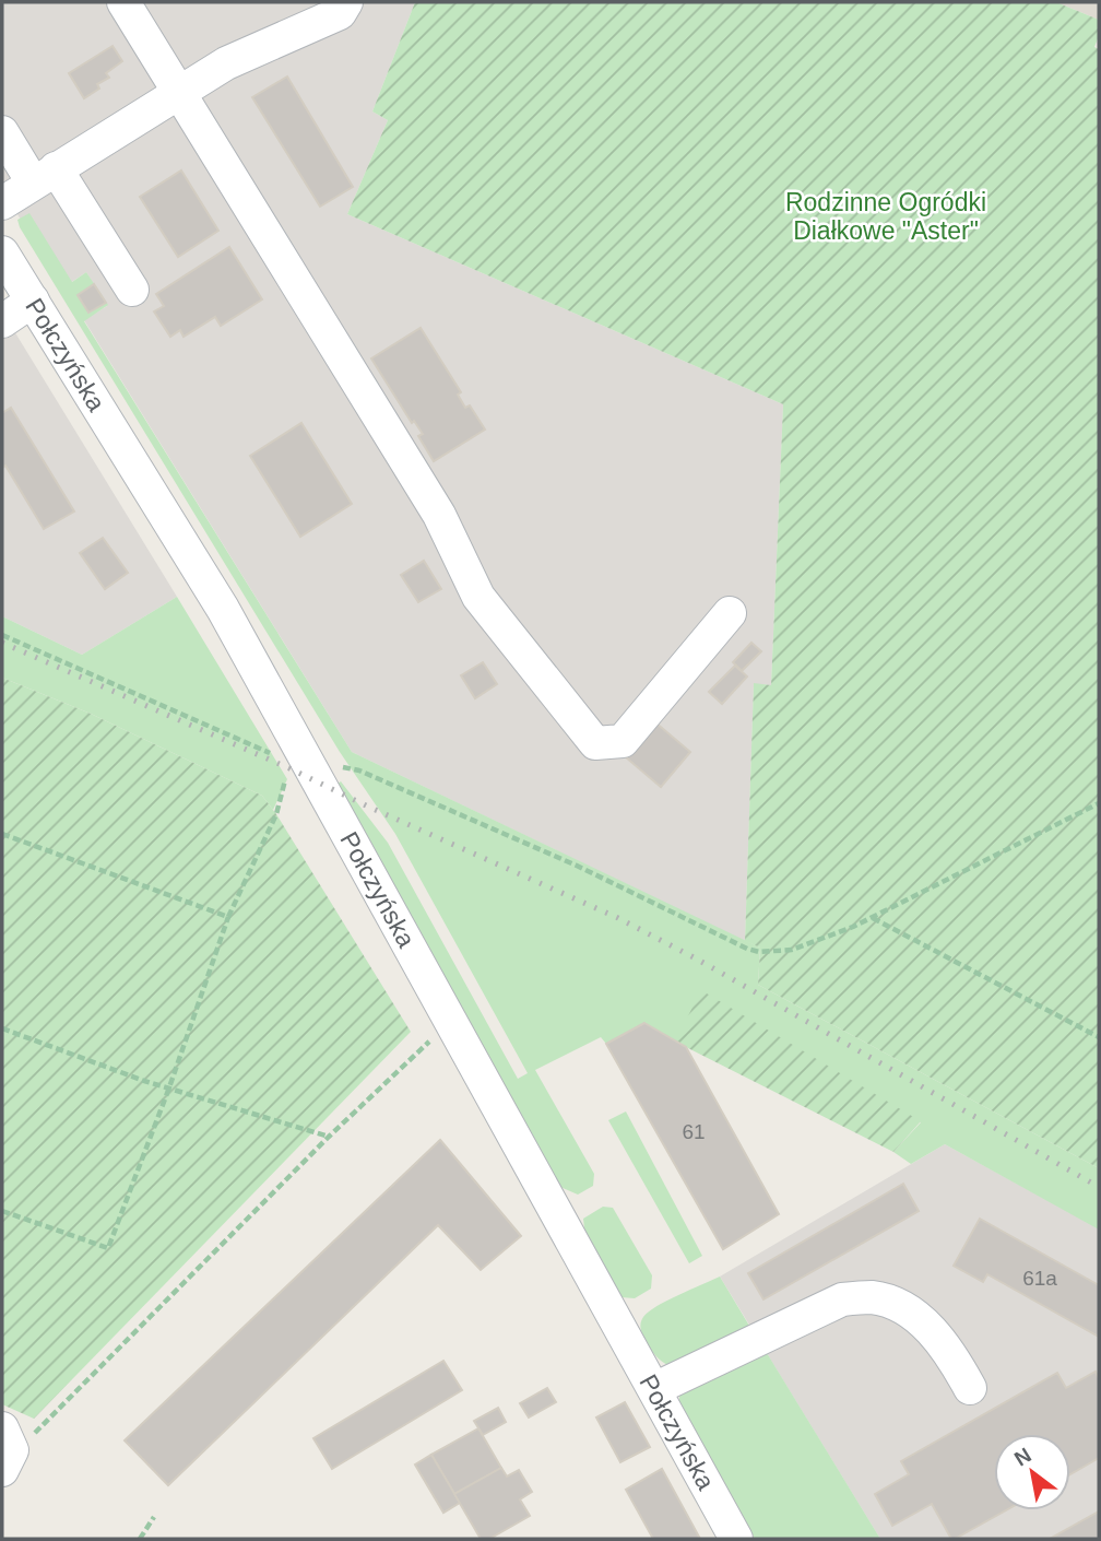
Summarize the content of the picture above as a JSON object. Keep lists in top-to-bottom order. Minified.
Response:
{"streets":{"street":["Połczyńska"]},"parks":["Rodzinne Ogródki Diałkowe \"Aster\""],"house_numbers":["61","61a"],"north":"top left"}
